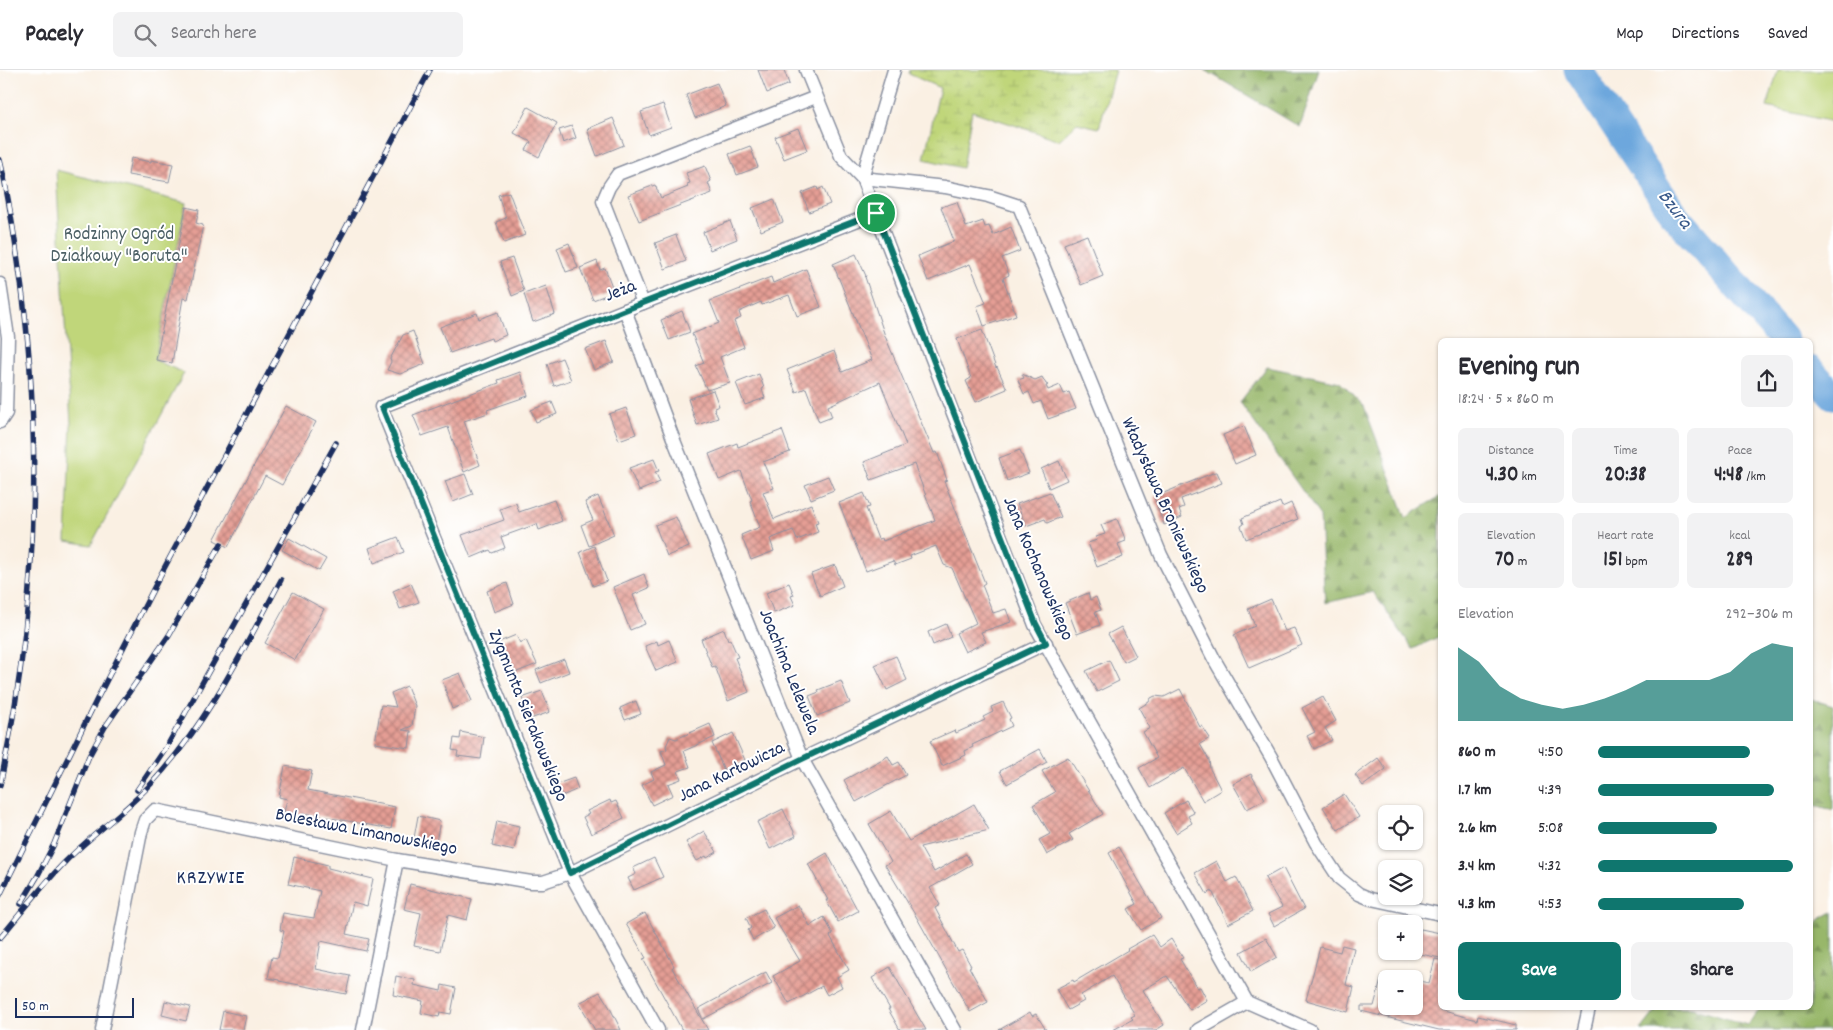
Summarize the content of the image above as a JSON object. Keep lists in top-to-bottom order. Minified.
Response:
{"streets":{"street":["Jeża","Władysława Broniewskiego","Jana Kochanowskiego","Joachima Lelewela","Zygmunta Sierakowskiego","Jana Karłowicza","Bolesława Limanowskiego"]},"crossings":[["Jeża","Jana Kochanowskiego"],["Jeża","Joachima Lelewela"],["Jeża","Zygmunta Sierakowskiego"],["Władysława Broniewskiego","Jana Kochanowskiego"],["Jana Kochanowskiego","Jana Karłowicza"],["Joachima Lelewela","Jana Karłowicza"],["Zygmunta Sierakowskiego","Jana Karłowicza"],["Zygmunta Sierakowskiego","Bolesława Limanowskiego"],["Jana Karłowicza","Bolesława Limanowskiego"]],"districts":["KRZYWIE"],"water":["Bzura"],"parks":["Rodzinny Ogród Działkowy \"Boruta\""],"scale_bar":"50 m","page":{"header":"Pacely","search":"Search here","nav":["Map","Directions","Saved"],"heading":["Evening run","18:24 · 5 × 860 m"],"stats":[["Distance","4.30 km"],["Time","20:38"],["Pace","4:48 /km"],["Elevation","70 m"],["Heart rate","151 bpm"],["kcal","289"]],"chart":["Elevation","292–306 m"],"list":[{"name":"860 m","note":"4:50"},{"name":"1.7 km","note":"4:39"},{"name":"2.6 km","note":"5:08"},{"name":"3.4 km","note":"4:32"},{"name":"4.3 km","note":"4:53"}],"map_buttons":["+","−"],"buttons":["Save","Share"],"scale":"50 m"}}
